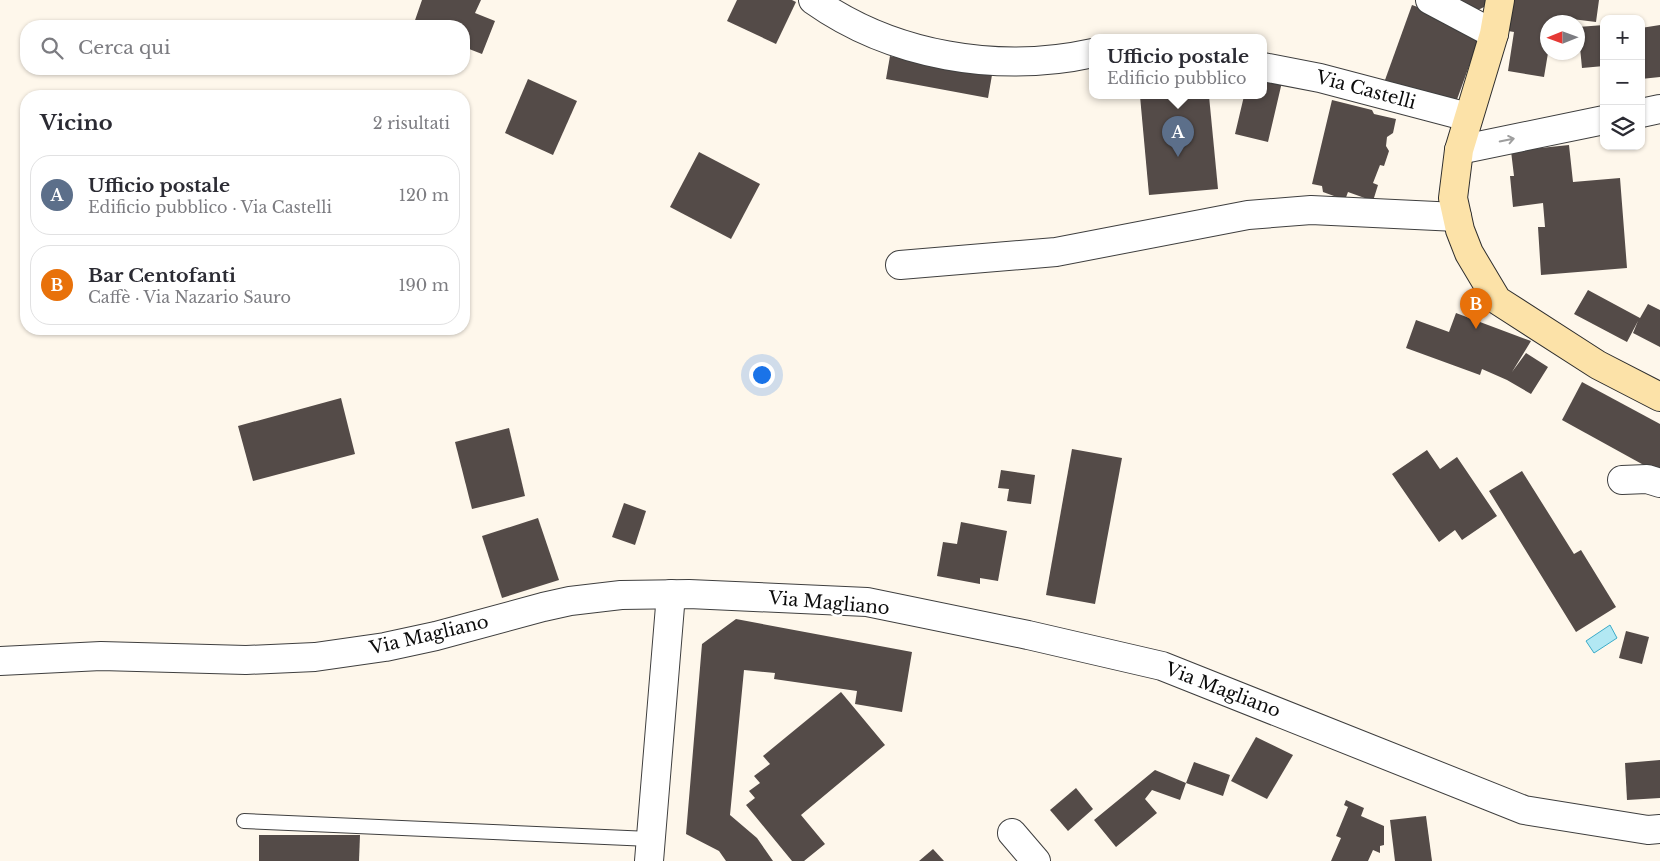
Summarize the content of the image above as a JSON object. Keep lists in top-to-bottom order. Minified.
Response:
{"streets":{"street":["Via Castelli","Via Magliano"]},"north":"left","page":{"map_buttons":["+","−"],"search":"Cerca qui","popup":["Ufficio postale","Edificio pubblico"],"heading":["Vicino","2 risultati"],"pins":["A","B"],"list":[{"mark":"A","name":"Ufficio postale","note":"Edificio pubblico · Via Castelli","value":"120 m"},{"mark":"B","name":"Bar Centofanti","note":"Caffè · Via Nazario Sauro","value":"190 m"}]}}
